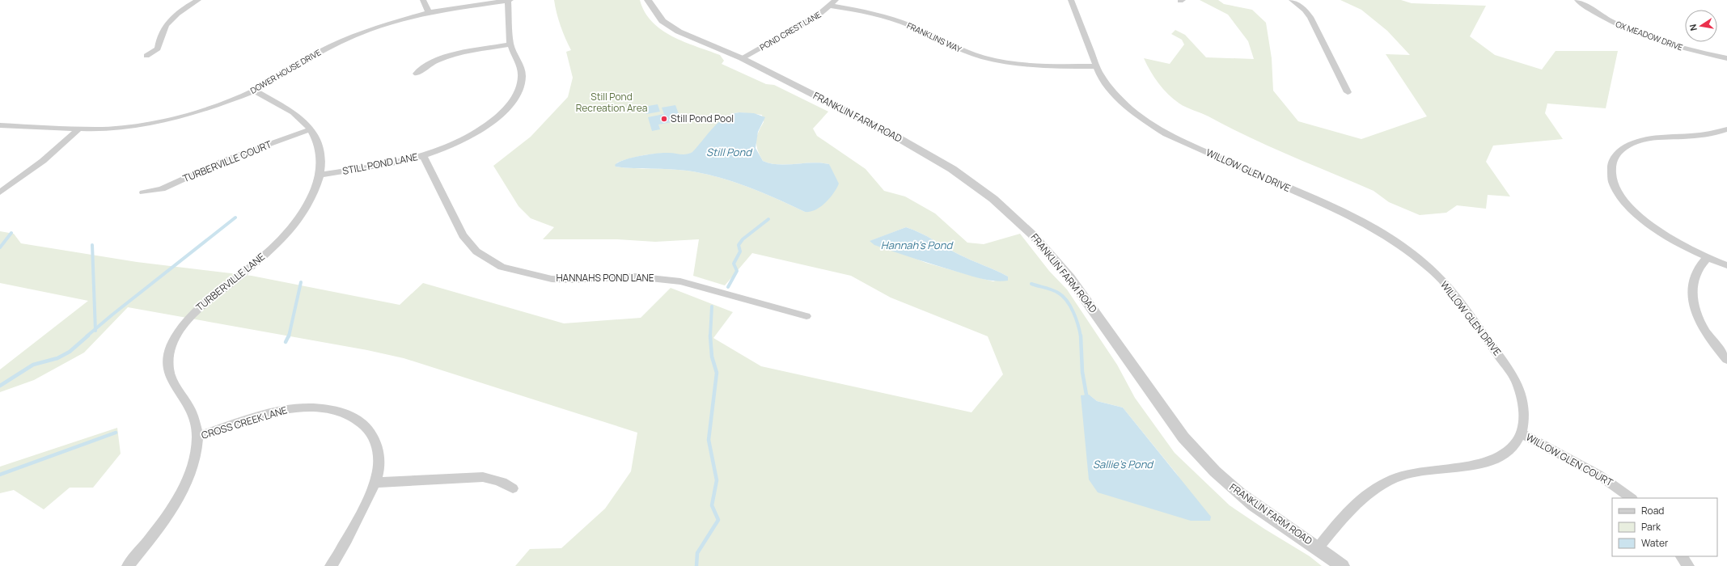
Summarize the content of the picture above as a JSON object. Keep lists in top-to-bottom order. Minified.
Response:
{"streets":{"street":["POND CREST LANE","OX MEADOW DRIVE","FRANKLINS WAY","DOWER HOUSE DRIVE","FRANKLIN FARM ROAD","TURBERVILLE COURT","STILL POND LANE","WILLOW GLEN DRIVE","HANNAHS POND LANE","TURBERVILLE LANE","CROSS CREEK LANE","WILLOW GLEN COURT"]},"crossings":[["POND CREST LANE","FRANKLINS WAY"],["POND CREST LANE","FRANKLIN FARM ROAD"],["FRANKLINS WAY","WILLOW GLEN DRIVE"],["DOWER HOUSE DRIVE","STILL POND LANE"],["DOWER HOUSE DRIVE","TURBERVILLE LANE"],["FRANKLIN FARM ROAD","WILLOW GLEN DRIVE"],["TURBERVILLE COURT","TURBERVILLE LANE"],["STILL POND LANE","HANNAHS POND LANE"],["STILL POND LANE","TURBERVILLE LANE"],["WILLOW GLEN DRIVE","WILLOW GLEN COURT"],["TURBERVILLE LANE","CROSS CREEK LANE"]],"water":["Still Pond","Hannah's Pond","Sallie's Pond"],"parks":["Still Pond Recreation Area"],"places":["Still Pond Pool"],"legend":["Road","Park","Water"],"north":"left"}
